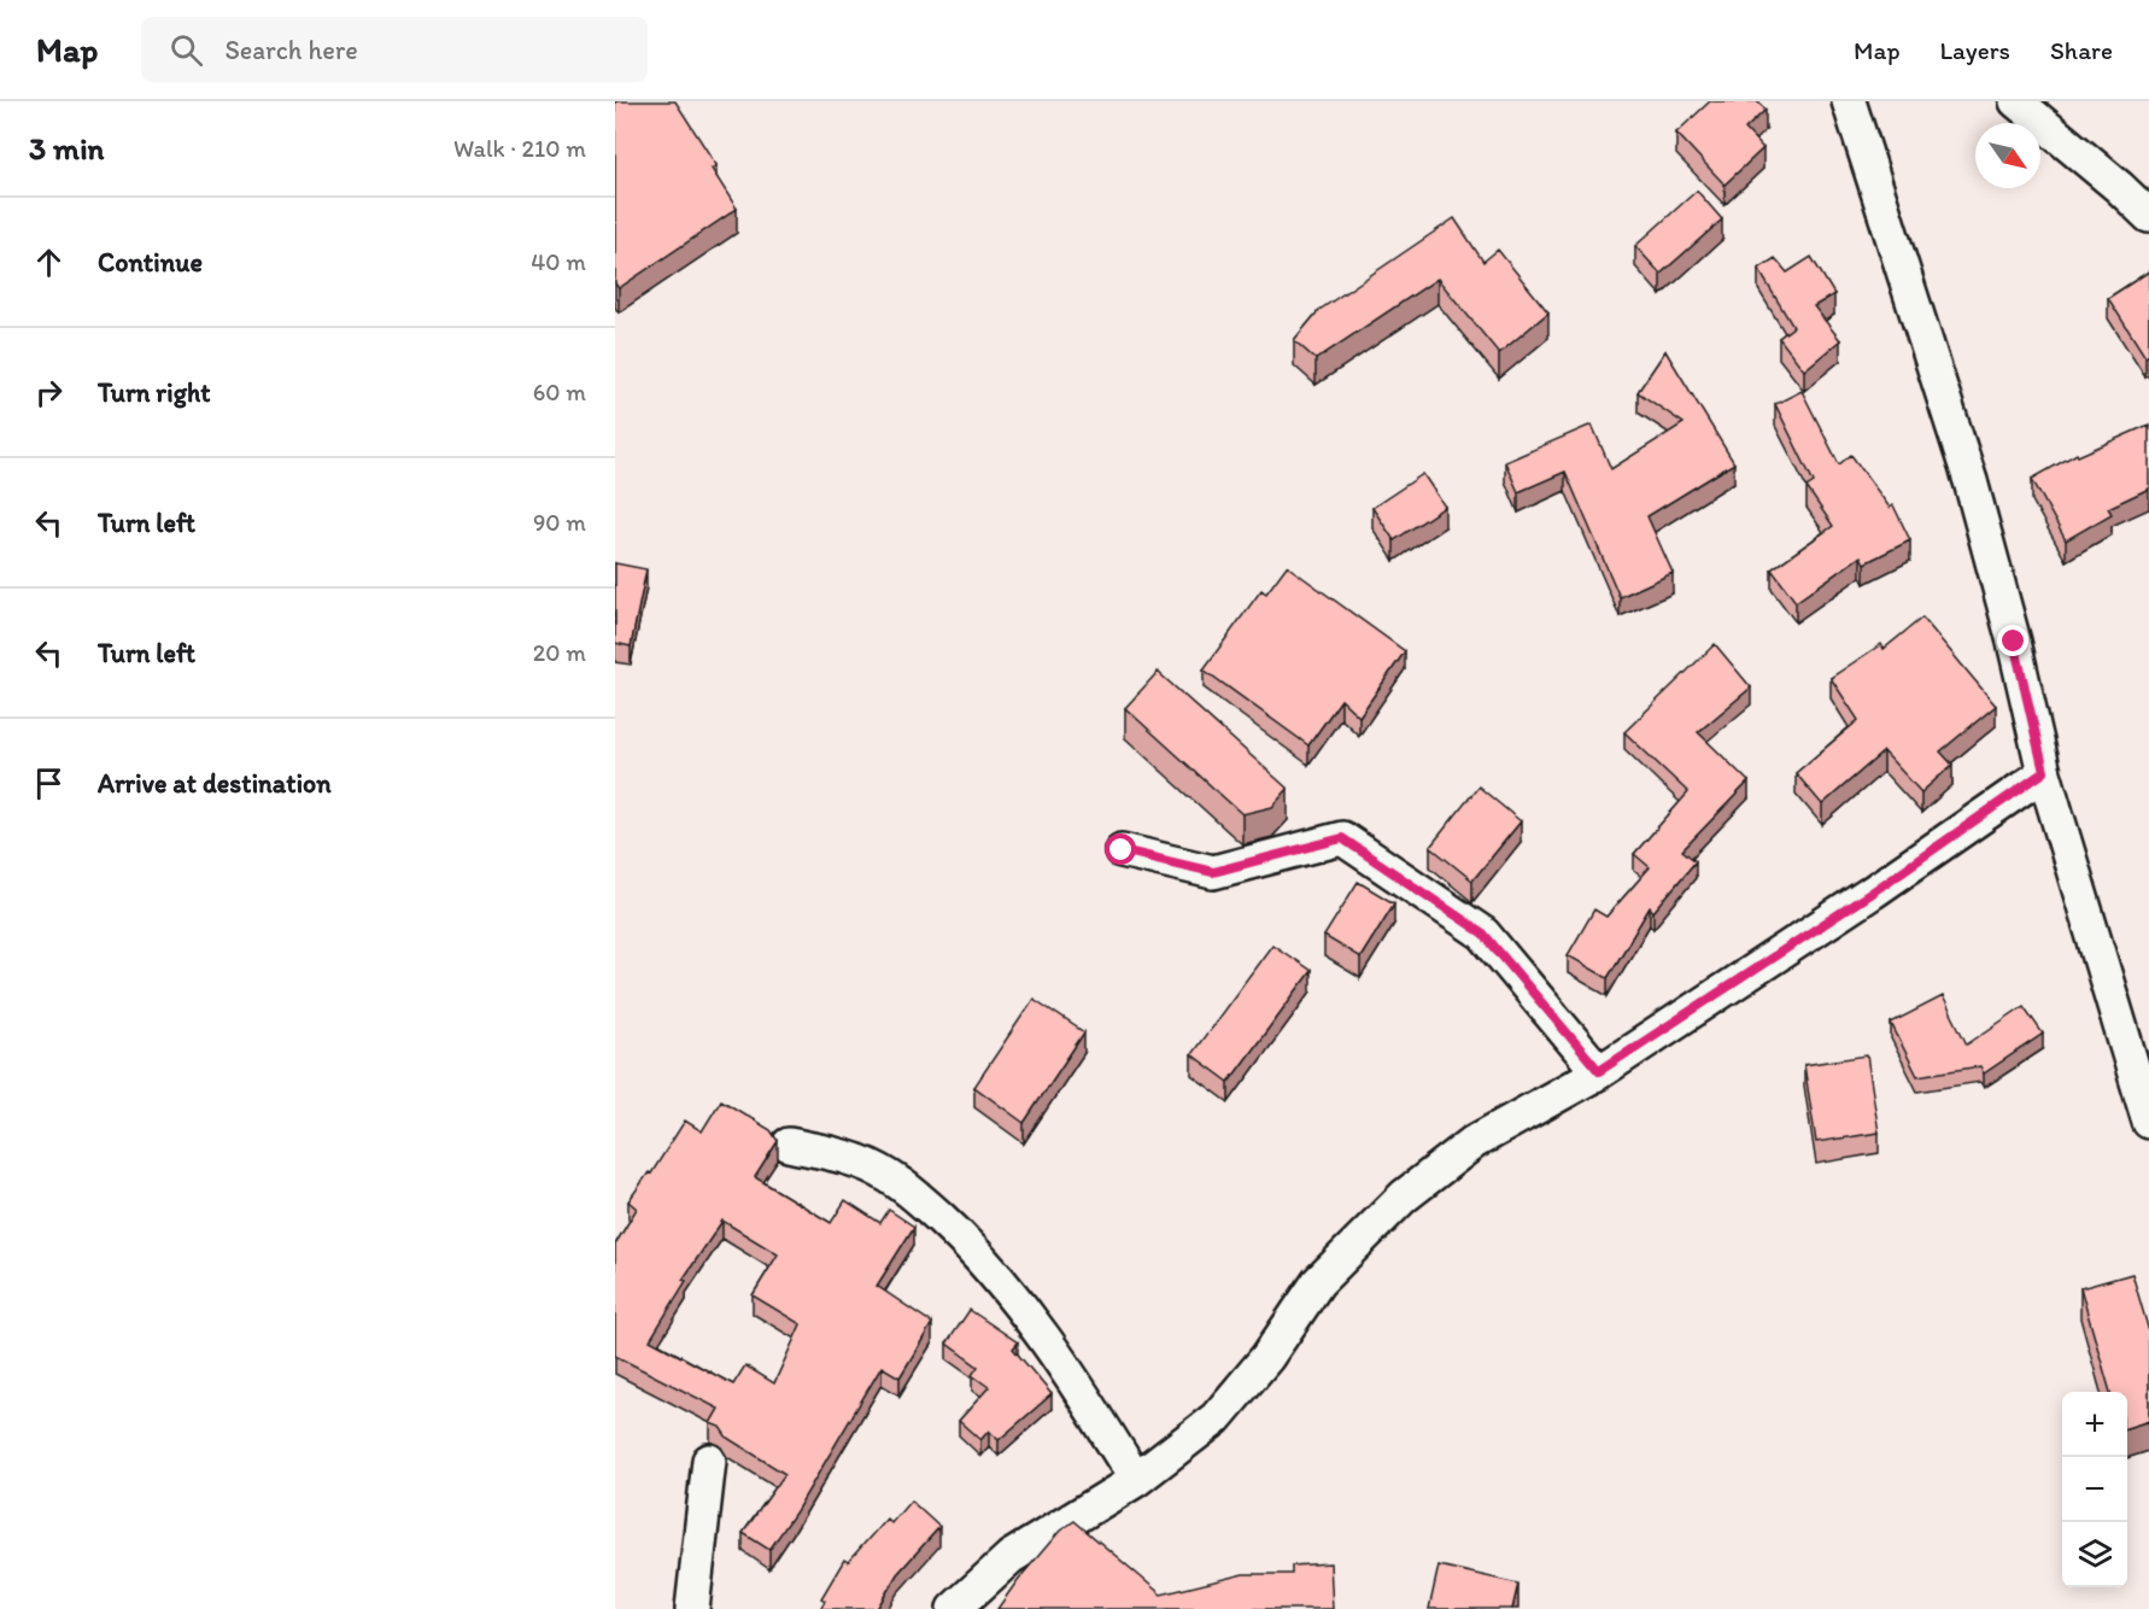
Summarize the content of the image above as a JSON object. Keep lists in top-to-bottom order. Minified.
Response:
{"north":"bottom right","page":{"header":"Map","search":"Search here","nav":["Map","Layers","Share"],"heading":["3 min","Walk · 210 m"],"list":[["Continue","40 m"],["Turn right","60 m"],["Turn left","90 m"],["Turn left","20 m"],"Arrive at destination"],"map_buttons":["+","−"]}}
